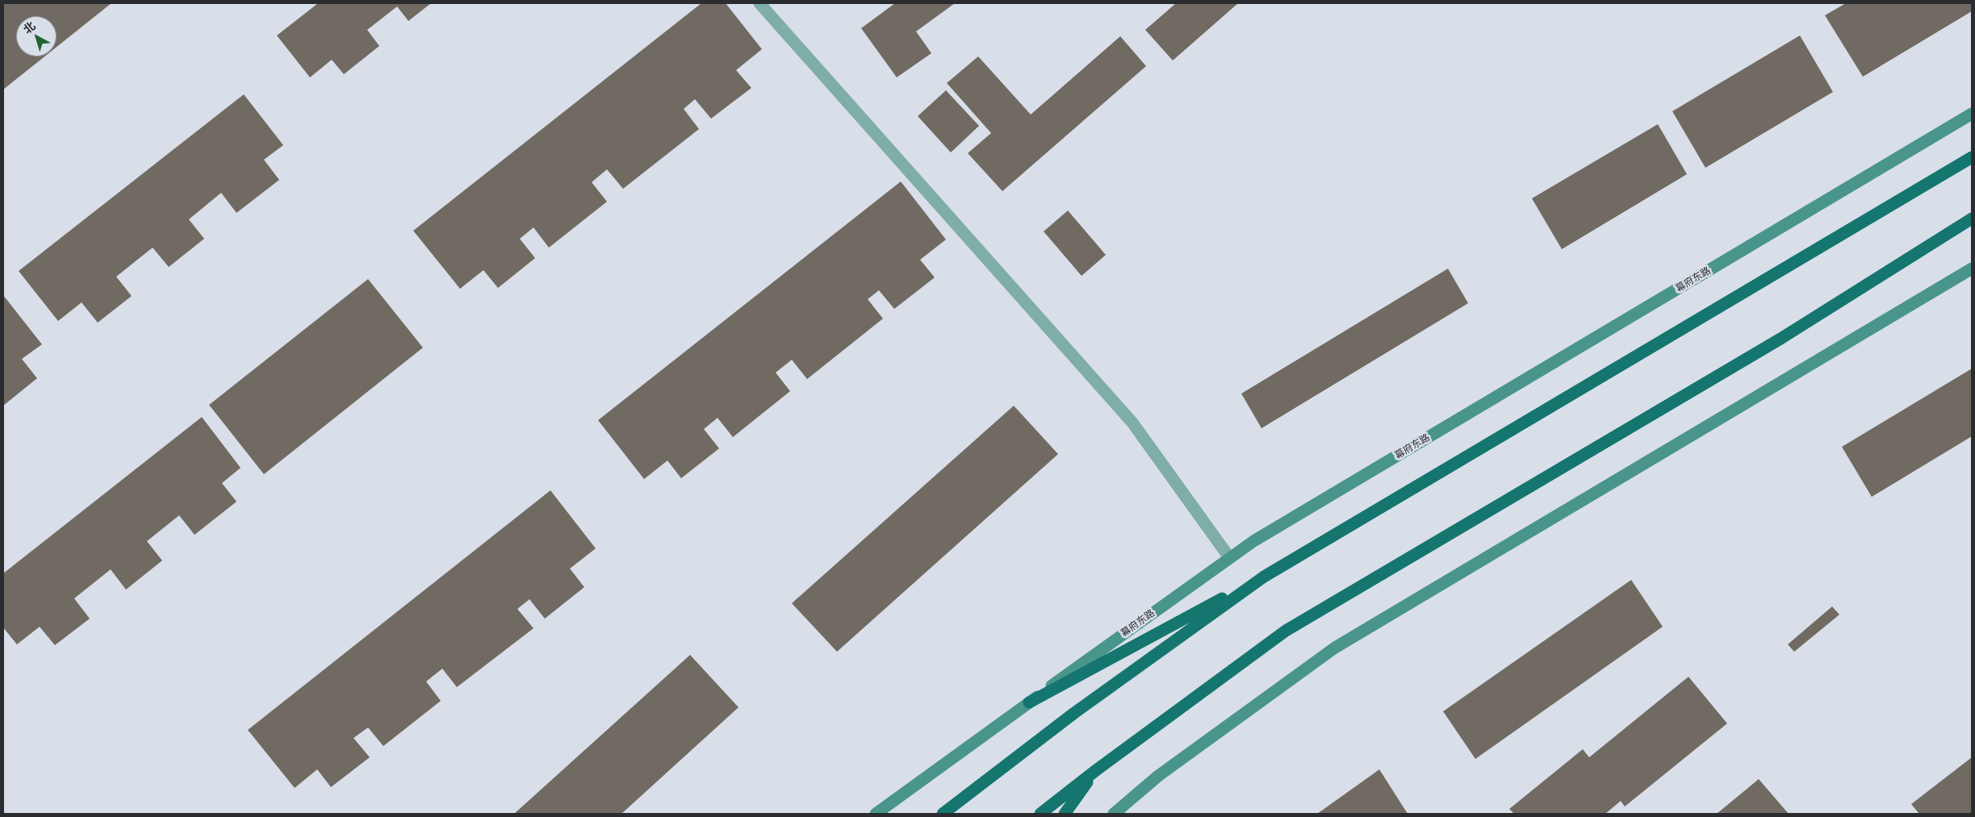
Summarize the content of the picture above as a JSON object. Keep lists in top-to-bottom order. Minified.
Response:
{"streets":{"main road":["幕府东路"]},"north":"top left"}
